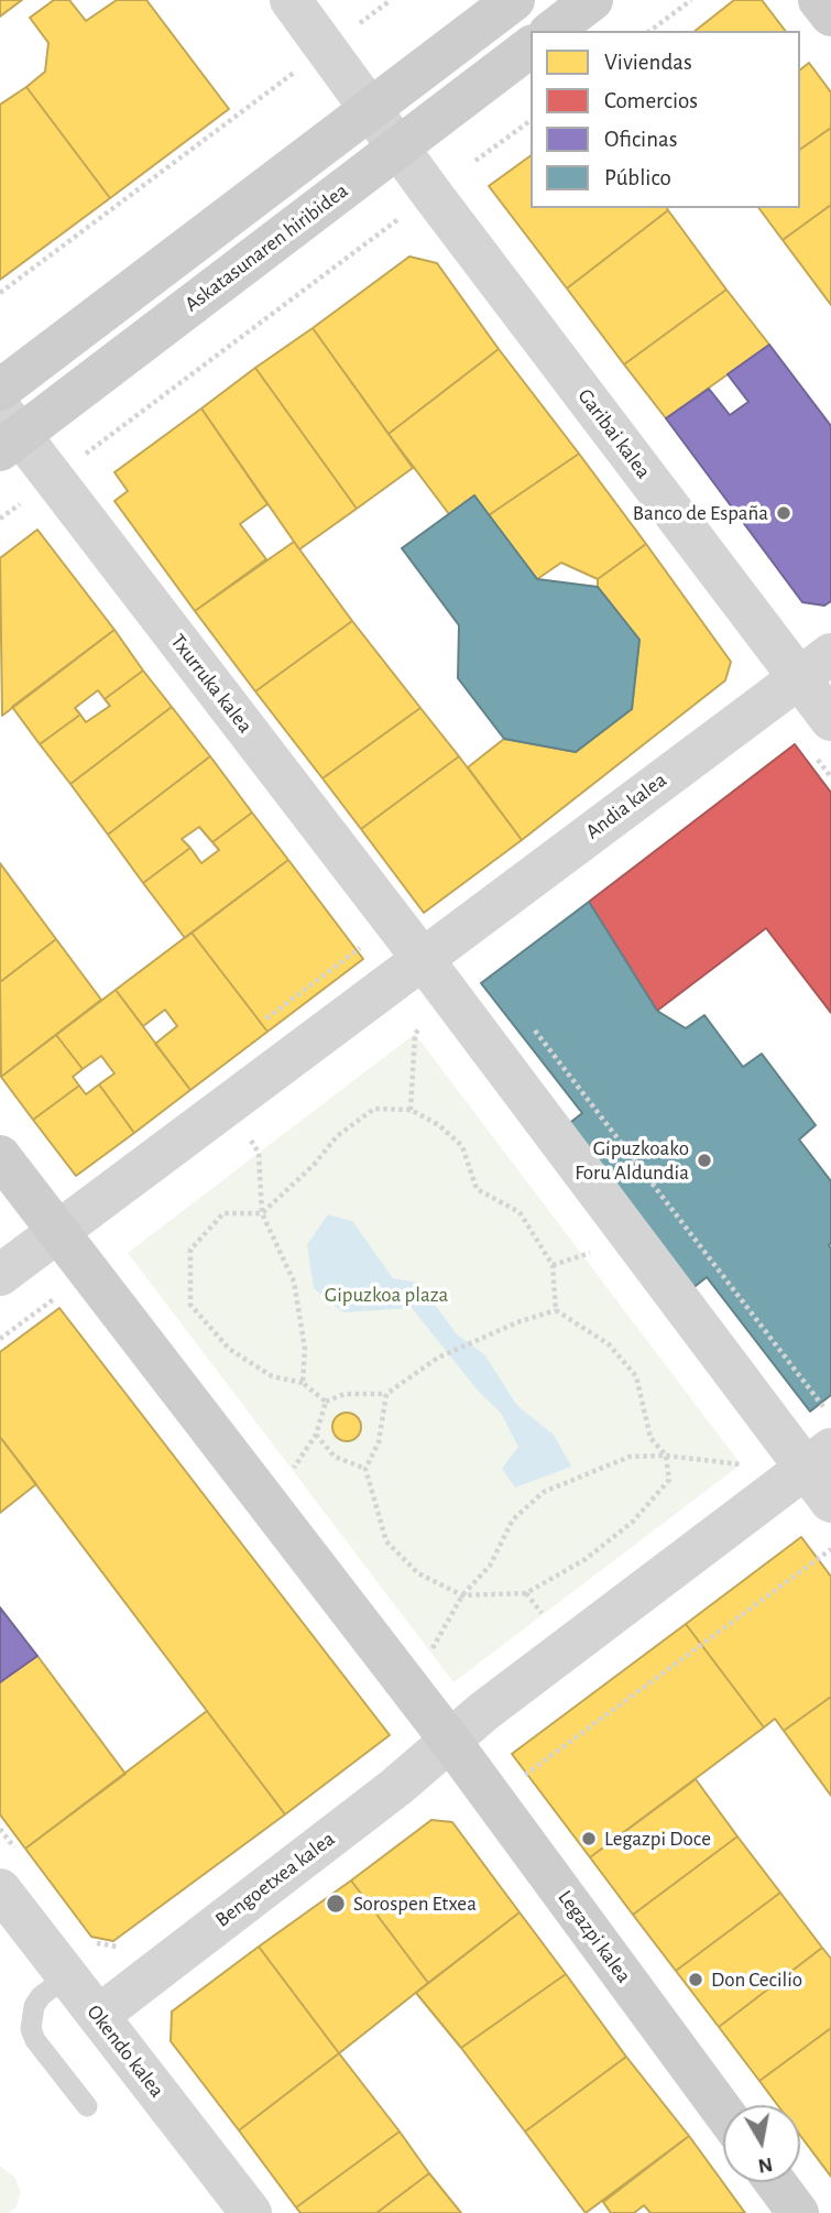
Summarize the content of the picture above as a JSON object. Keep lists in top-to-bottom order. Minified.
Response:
{"streets":{"main road":["Askatasunaren hiribidea","Legazpi kalea"],"street":["Garibai kalea","Txurruka kalea","Andia kalea","Bengoetxea kalea","Okendo kalea"]},"crossings":[["Askatasunaren hiribidea","Garibai kalea"],["Askatasunaren hiribidea","Txurruka kalea"],["Garibai kalea","Andia kalea"],["Txurruka kalea","Andia kalea"],["Bengoetxea kalea","Legazpi kalea"],["Bengoetxea kalea","Okendo kalea"]],"parks":["Gipuzkoa plaza"],"places":["Banco de España","Gipuzkoako Foru Aldundia","Legazpi Doce","Sorospen Etxea","Don Cecilio"],"legend":["Viviendas","Comercios","Oficinas","Público"],"north":"bottom"}
